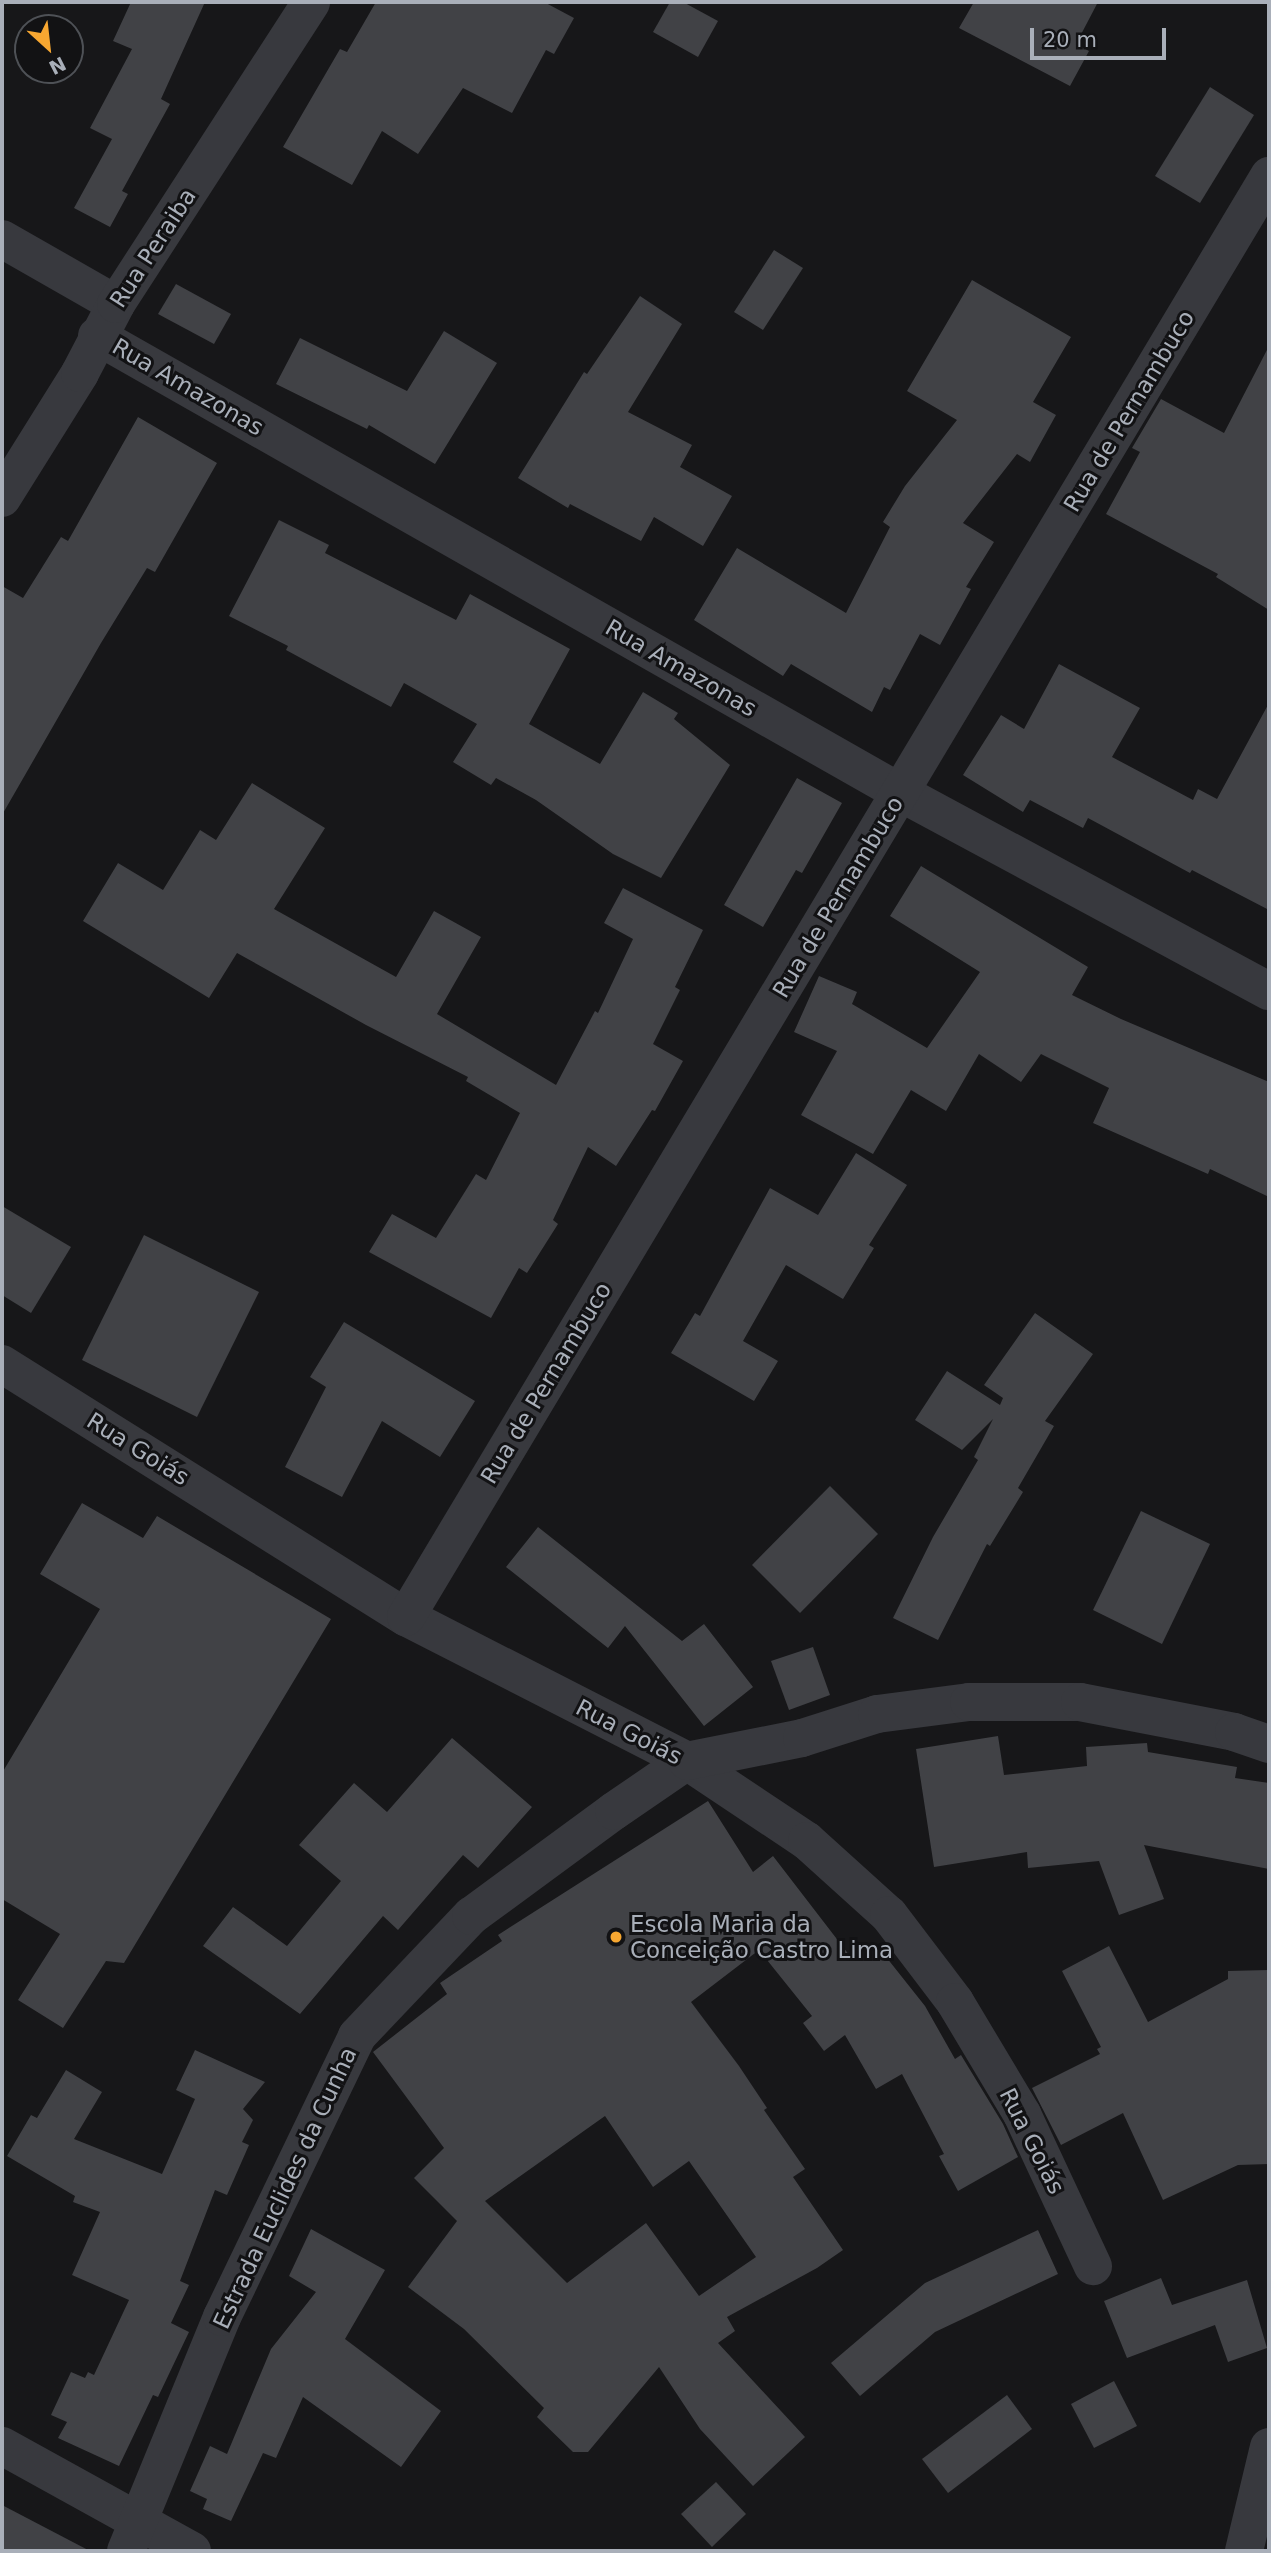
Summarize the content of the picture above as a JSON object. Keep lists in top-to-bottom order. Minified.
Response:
{"streets":{"street":["Rua Peraiba","Rua Amazonas","Rua de Pernambuco","Rua Goiás","Estrada Euclides da Cunha"]},"crossings":[["Rua Peraiba","Rua Amazonas"],["Rua Amazonas","Rua de Pernambuco"],["Rua de Pernambuco","Rua Goiás"],["Rua Goiás","Estrada Euclides da Cunha"]],"places":["Escola Maria da Conceição Castro Lima"],"scale_bar":"20 m","north":"bottom right"}
